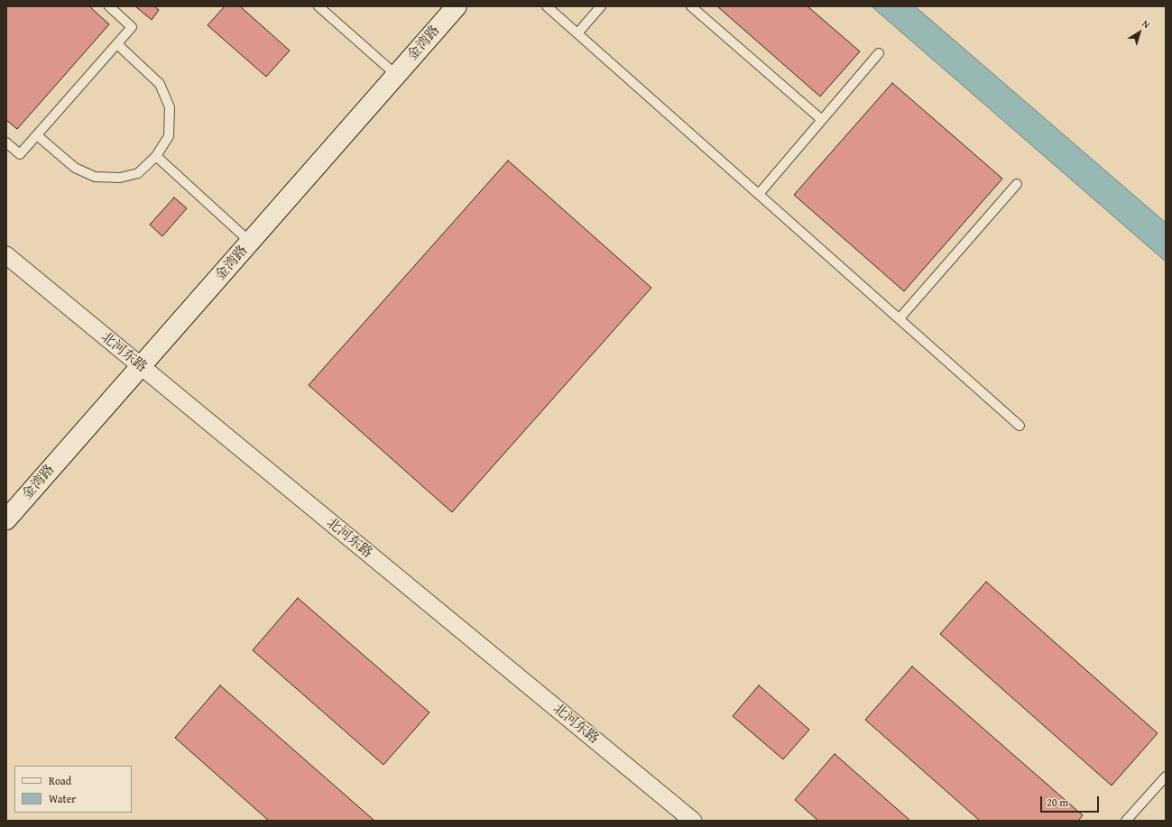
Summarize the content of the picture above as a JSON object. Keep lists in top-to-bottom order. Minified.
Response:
{"streets":{"street":["金湾路","北河东路"]},"crossings":[["金湾路","北河东路"]],"legend":["Road","Water"],"scale_bar":"20 m","north":"top right"}
